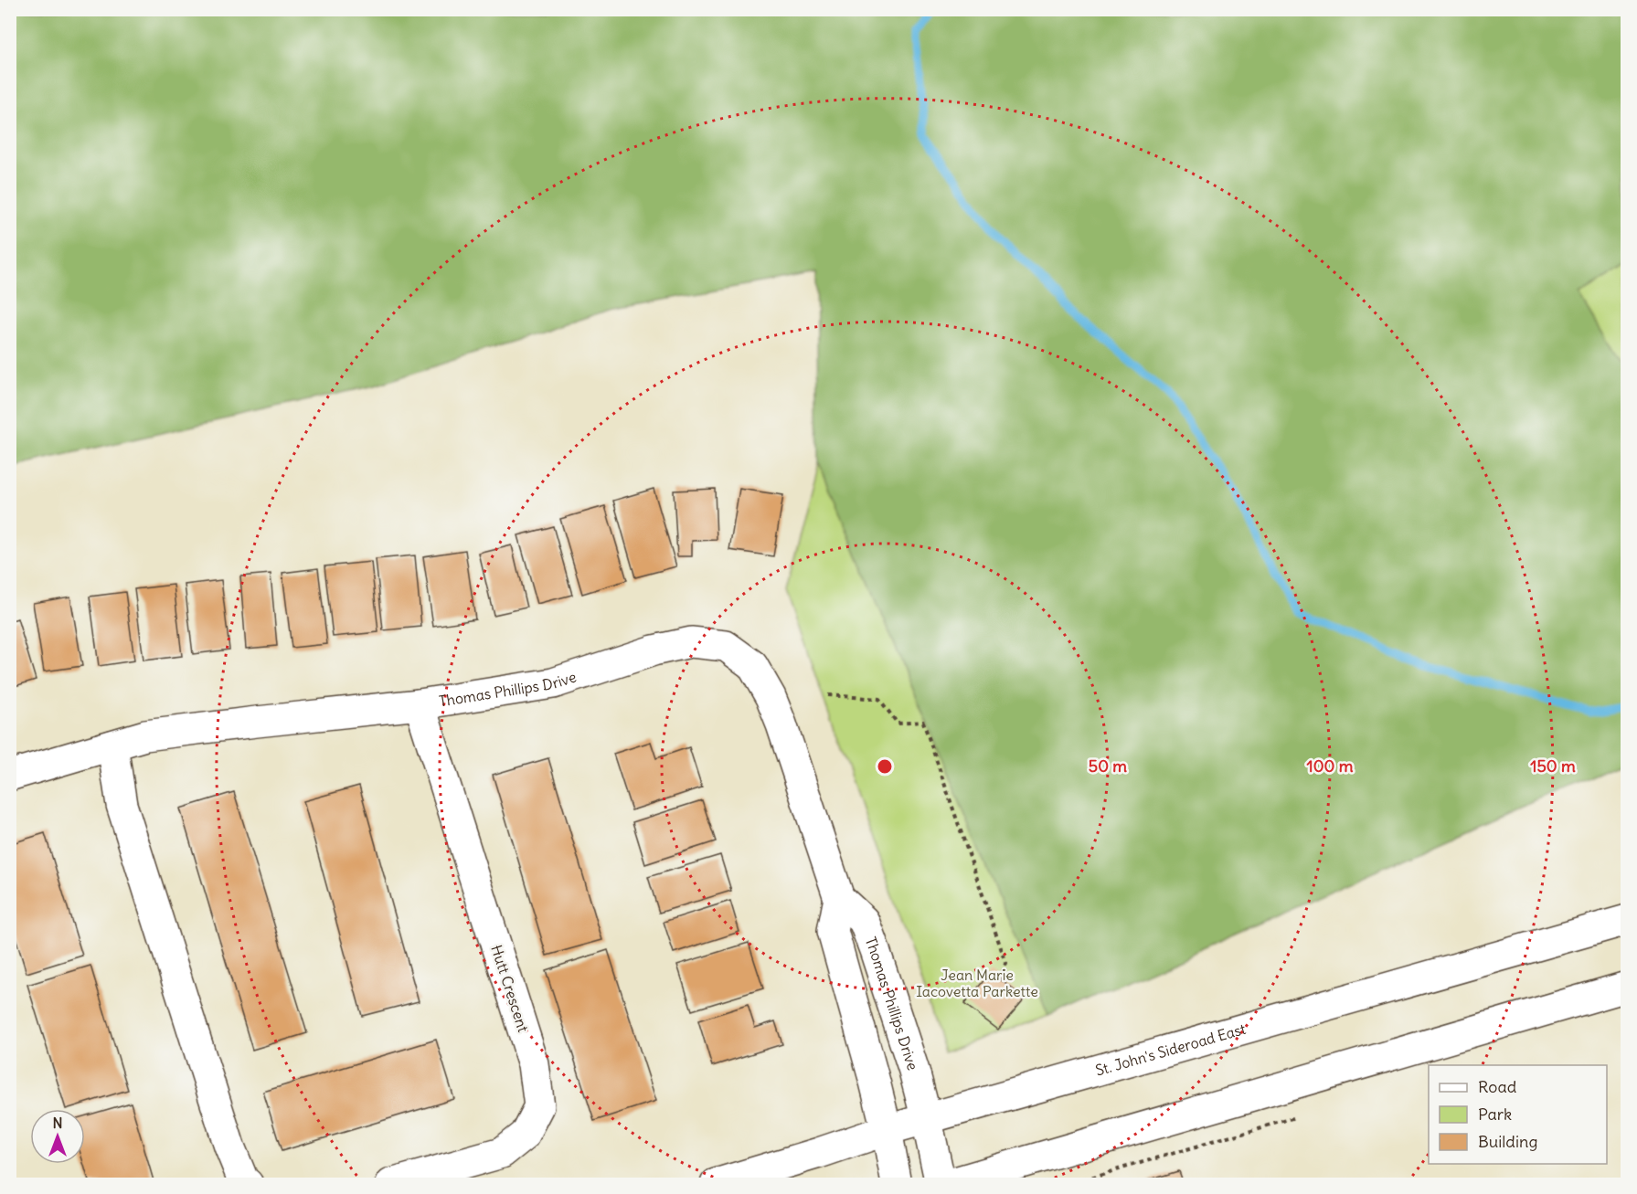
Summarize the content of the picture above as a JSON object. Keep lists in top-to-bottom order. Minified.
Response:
{"streets":{"street":["Thomas Phillips Drive","Hutt Crescent","St. John's Sideroad East"]},"crossings":[["Thomas Phillips Drive","Hutt Crescent"],["Thomas Phillips Drive","St. John's Sideroad East"]],"parks":["Jean Marie Iacovetta Parkette"],"legend":["Road","Park","Building"],"north":"top","rings":["50 m","100 m","150 m"]}
